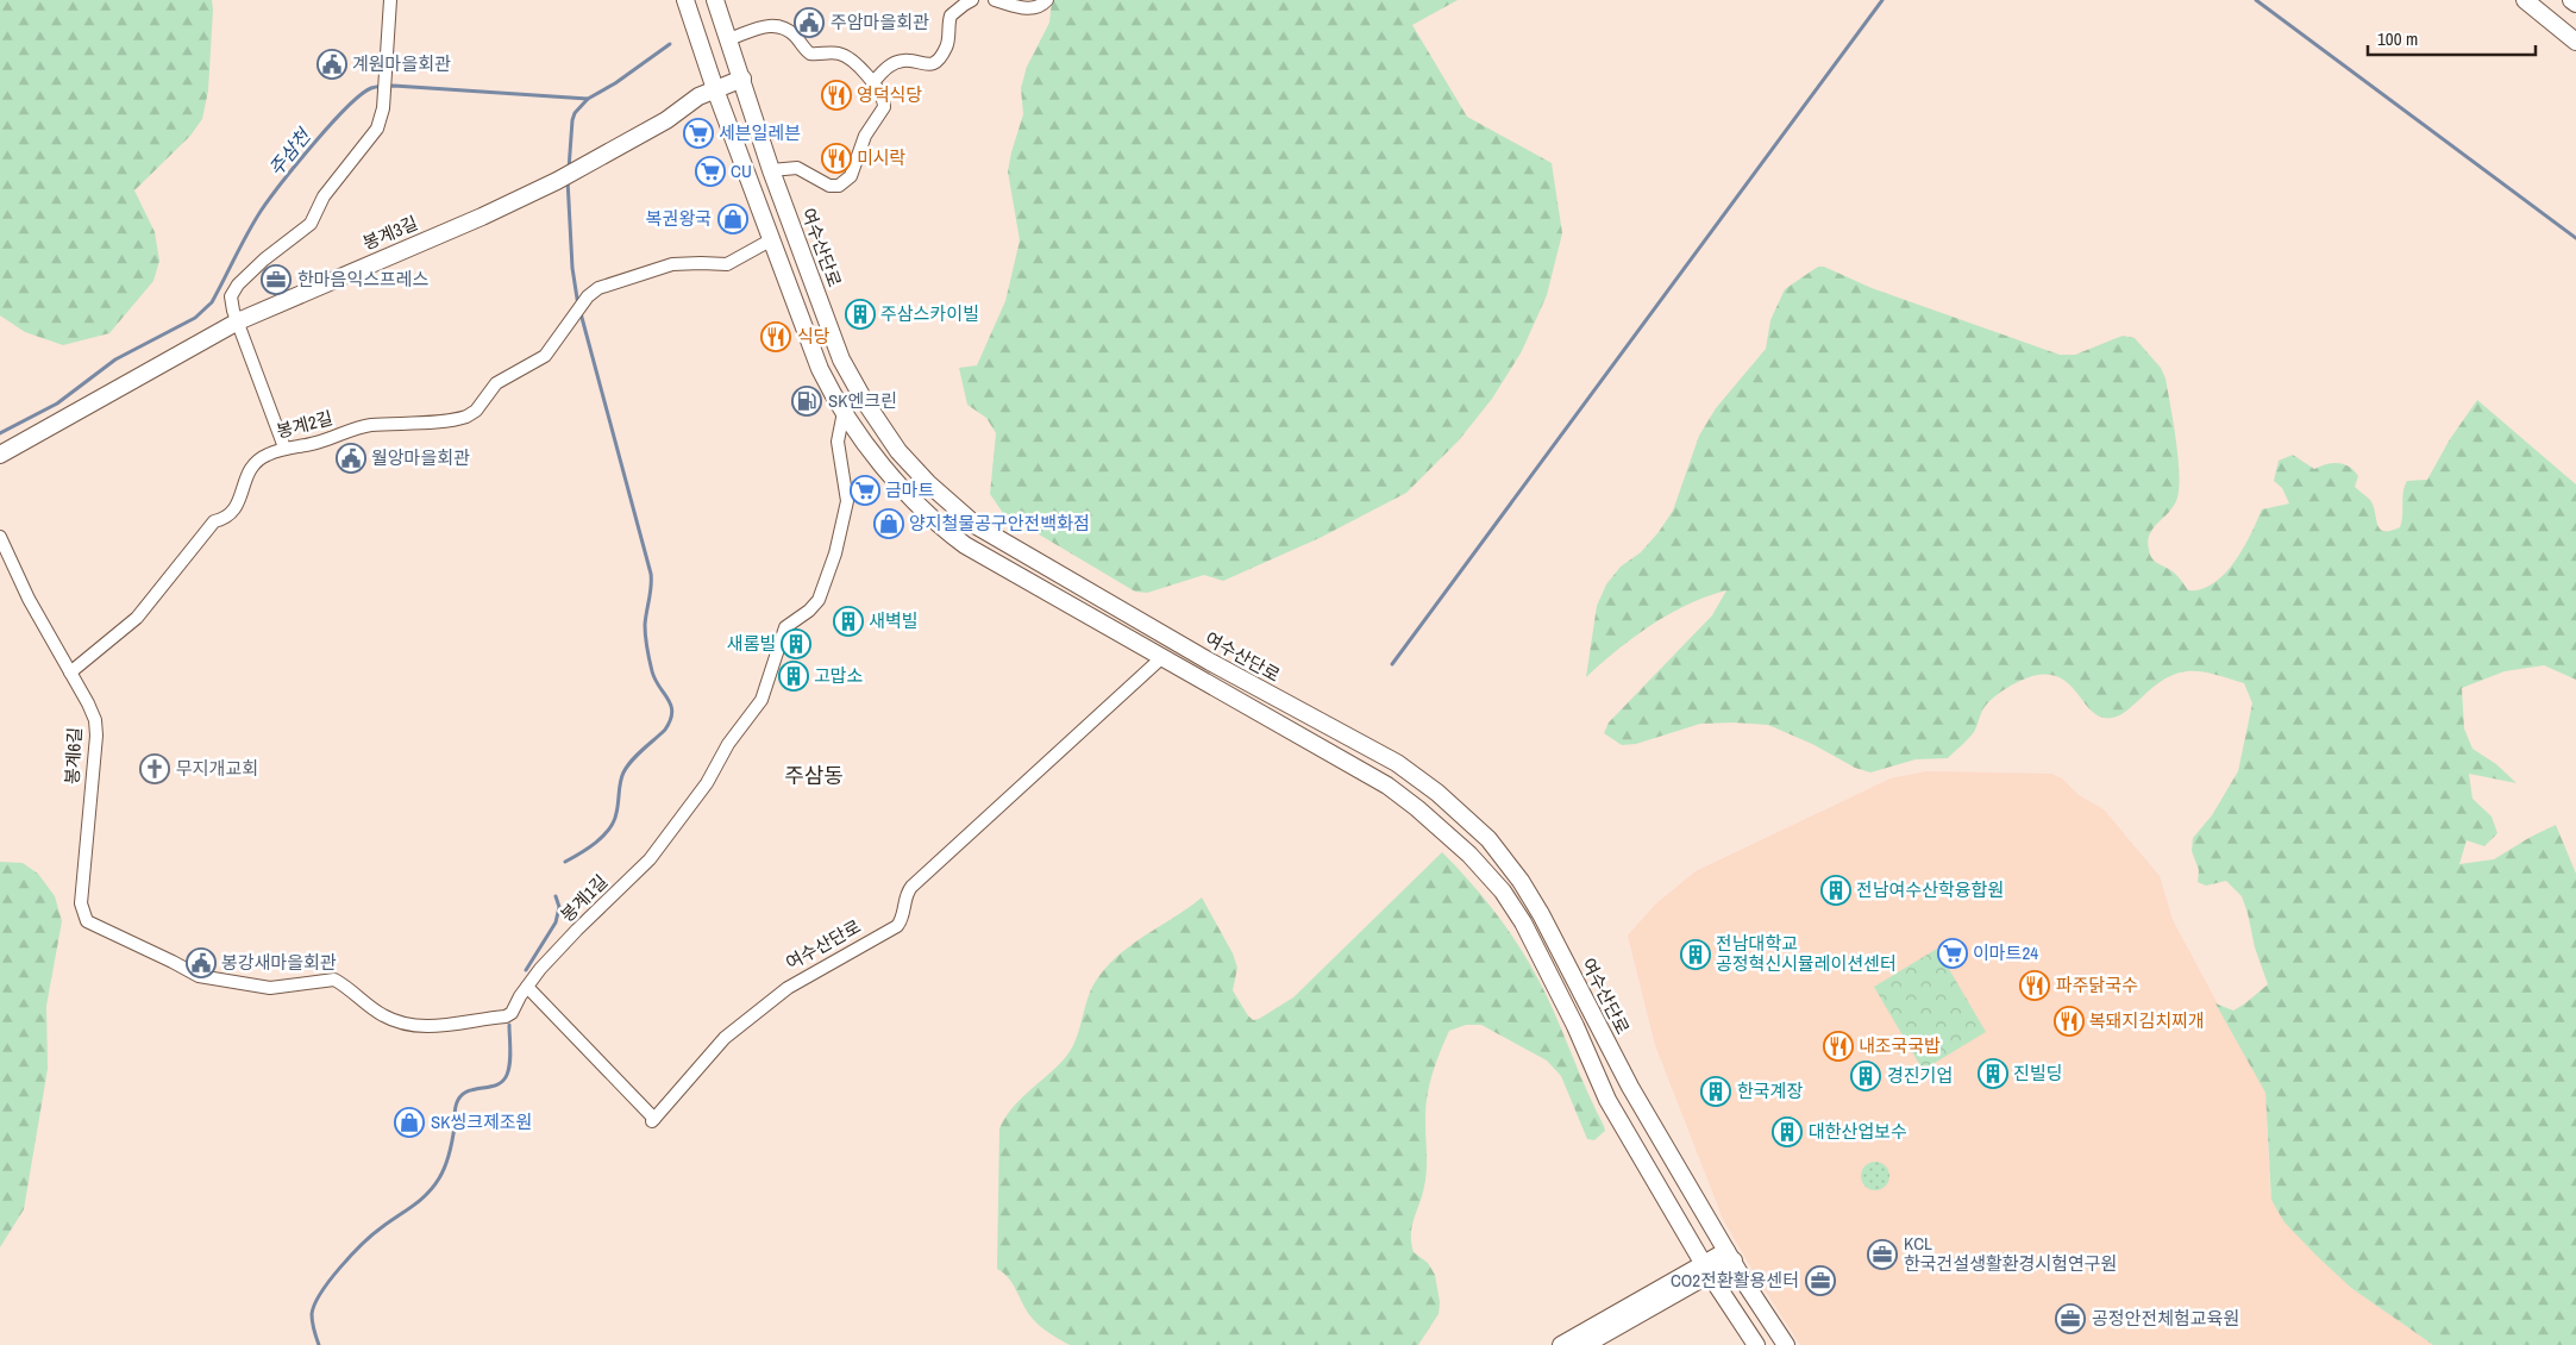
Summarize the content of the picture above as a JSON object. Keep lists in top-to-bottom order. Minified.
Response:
{"streets":{"street":["봉계3길","여수산단로","봉계2길","봉계6길","봉계1길"]},"crossings":[["여수산단로","봉계1길"],["봉계2길","봉계6길"],["봉계6길","봉계1길"]],"districts":["주삼동"],"water":["주삼천"],"places":{"public building":["주암마을회관","계원마을회관","월앙마을회관","봉강새마을회관"],"restaurant":["영덕식당","미시락","식당","파주닭국수","복돼지김치찌개","내조국국밥"],"supermarket":["세븐일레븐","CU","금마트","이마트24"],"shop":["복권왕국","양지철물공구안전백화점","SK씽크제조원"],"office":["한마음익스프레스","KCL 한국건설생활환경시험연구원","CO2전환활용센터","공정안전체험교육원"],"building":["주삼스카이빌","새벽빌","새롬빌","고맙소","전남여수산학융합원","전남대학교 공정혁신시뮬레이션센터","진빌딩","경진기업","한국계장","대한산업보수"],"fuel station":["SK엔크린"],"church":["무지개교회"]},"scale_bar":"100 m"}
